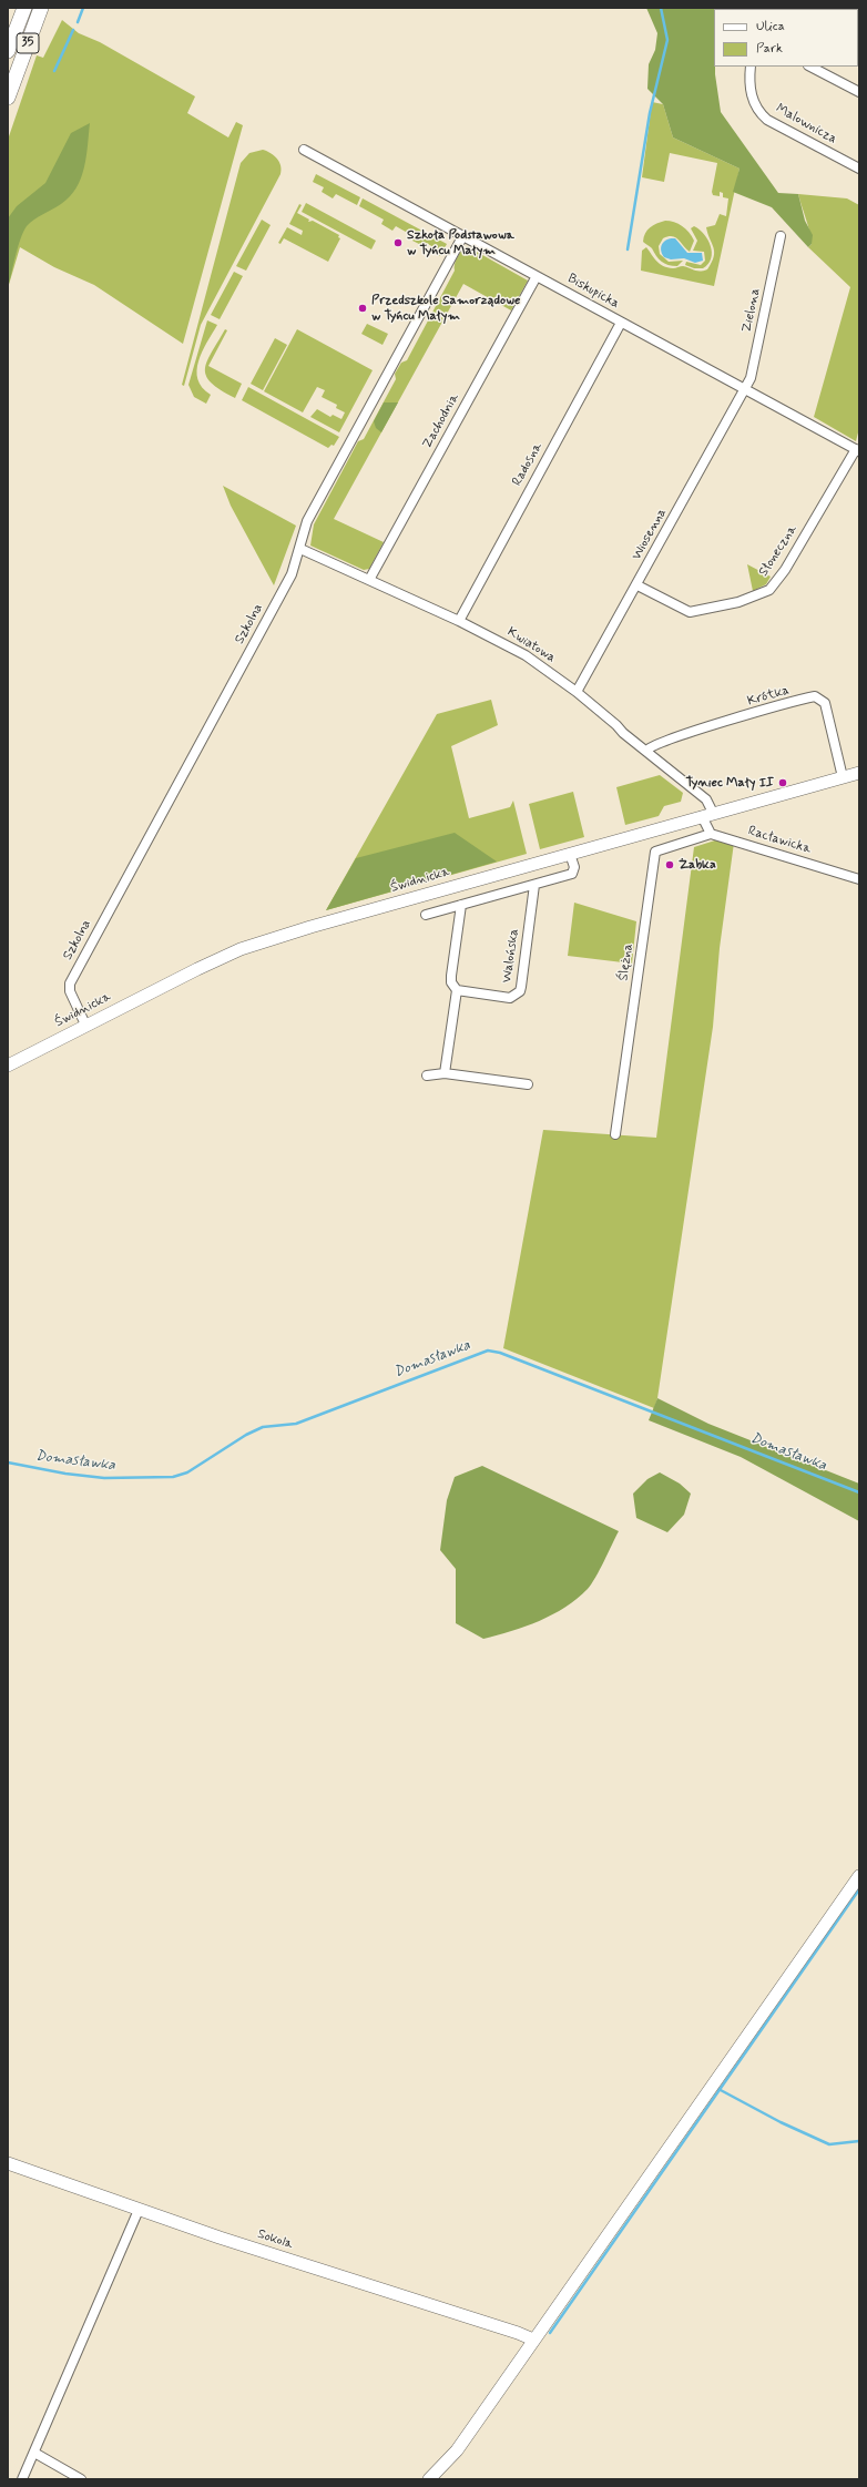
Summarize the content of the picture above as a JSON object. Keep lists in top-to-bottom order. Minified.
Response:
{"streets":{"main road":["35"],"street":["Malownicza","Biskupicka","Zielona","Zachodnia","Radosna","Wiosenna","Słoneczna","Szkolna","Kwiatowa","Krótka","Racławicka","Świdnicka","Walońska","Ślężna","Sokola"]},"crossings":[["Biskupicka","Zielona"],["Biskupicka","Zachodnia"],["Biskupicka","Radosna"],["Biskupicka","Wiosenna"],["Biskupicka","Słoneczna"],["Biskupicka","Szkolna"],["Zielona","Wiosenna"],["Zachodnia","Kwiatowa"],["Radosna","Kwiatowa"],["Wiosenna","Słoneczna"],["Wiosenna","Kwiatowa"],["Szkolna","Kwiatowa"],["Szkolna","Świdnicka"],["Kwiatowa","Krótka"],["Kwiatowa","Świdnicka"],["Krótka","Świdnicka"],["Racławicka","Ślężna"]],"water":["Domasławka"],"places":["Szkoła Podstawowa w Tyńcu Małym","Przedszkole Samorządowe w Tyńcu Małym","Tyniec Mały II","Żabka"],"legend":["Ulica","Park"]}
